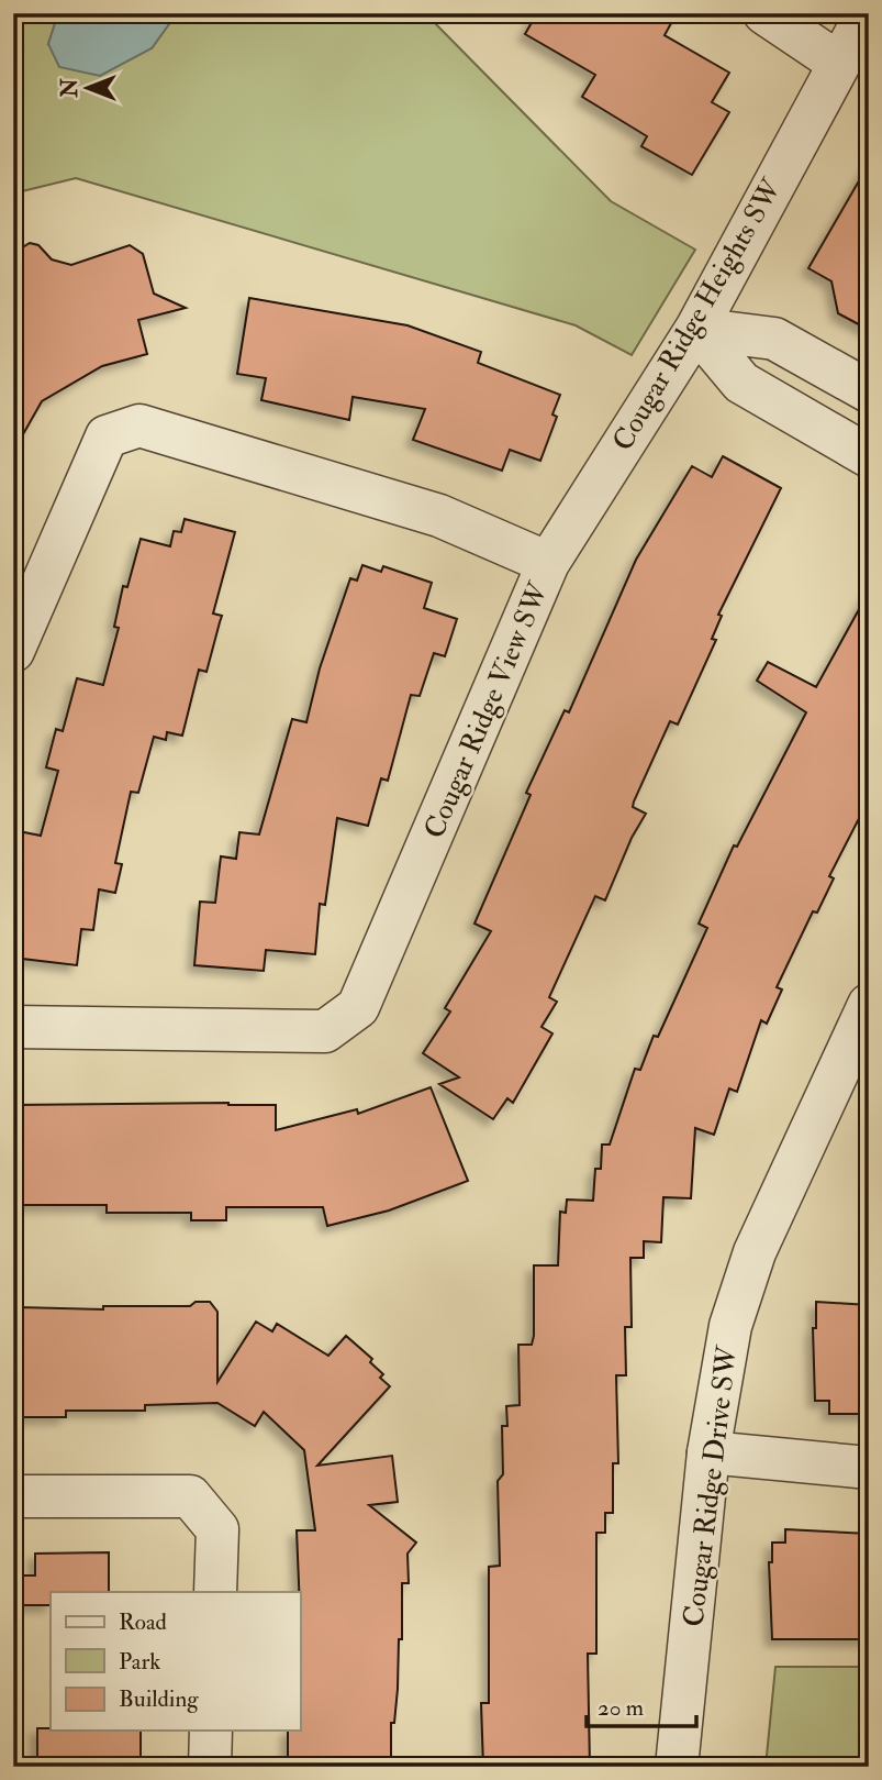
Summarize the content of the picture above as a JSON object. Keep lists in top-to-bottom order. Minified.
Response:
{"streets":{"street":["Cougar Ridge Heights SW","Cougar Ridge View SW","Cougar Ridge Drive SW"]},"crossings":[["Cougar Ridge Heights SW","Cougar Ridge View SW"]],"legend":["Road","Park","Building"],"scale_bar":"20 m","north":"left"}
